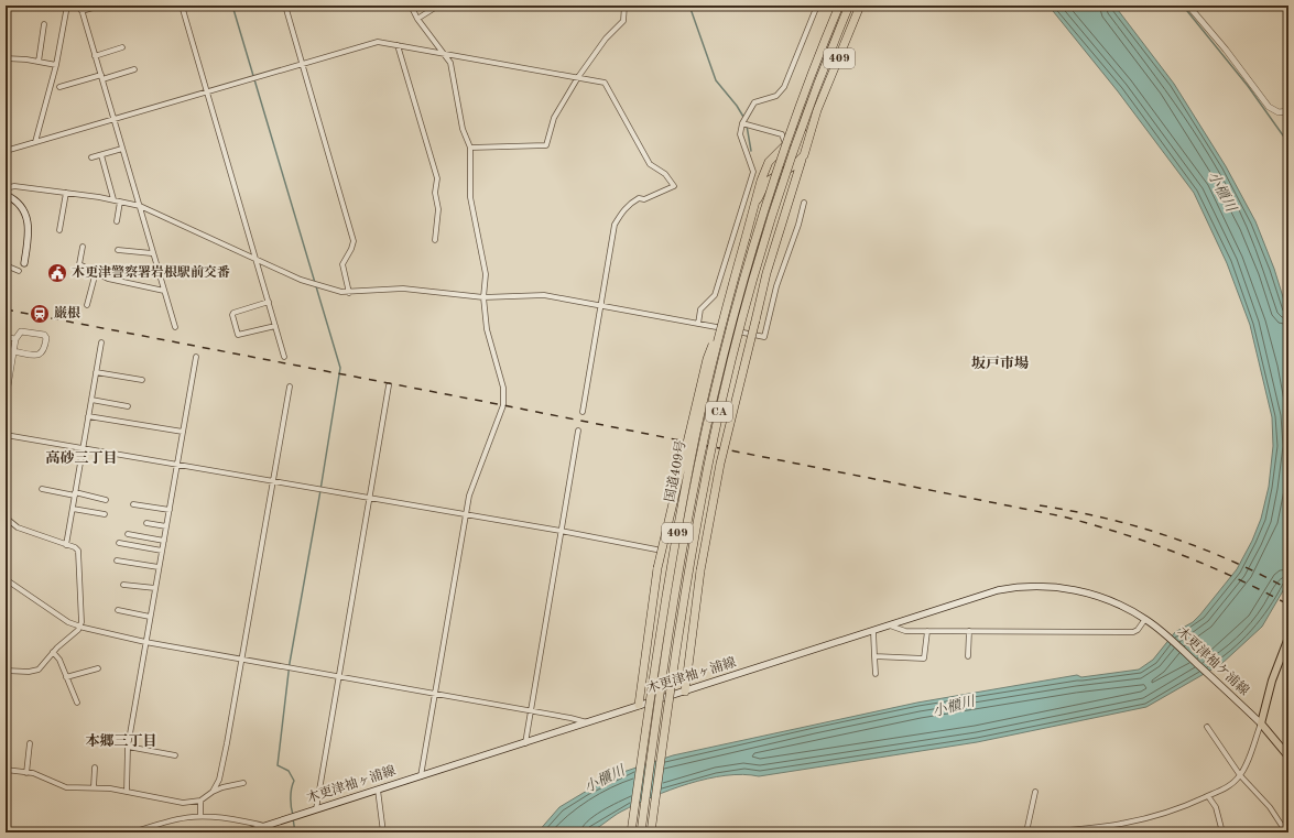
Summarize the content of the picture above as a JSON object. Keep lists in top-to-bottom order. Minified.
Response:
{"streets":{"highway":["409","CA","国道409号"],"main road":["木更津袖ケ浦線","木更津袖ヶ浦線"]},"crossings":[["木更津袖ケ浦線","木更津袖ヶ浦線"]],"districts":["坂戸市場","高砂三丁目","本郷三丁目"],"water":["小櫃川"],"places":{"public building":["木更津警察署岩根駅前交番"],"station":["巌根"]}}
